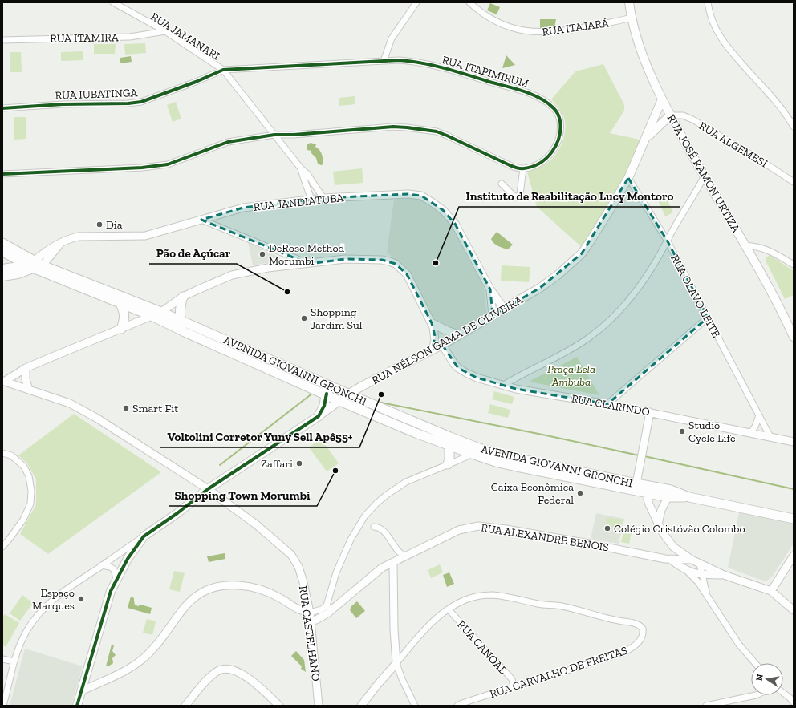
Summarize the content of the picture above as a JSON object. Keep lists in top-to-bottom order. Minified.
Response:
{"streets":{"main road":["RUA JOSÉ RAMON URTIZA","RUA NÉLSON GAMA DE OLIVEIRA","AVENIDA GIOVANNI GRONCHI"],"street":["RUA ITAJARÁ","RUA JAMANARI","RUA ITAMIRA","RUA ITAPIMIRUM","RUA IUBATINGA","RUA ALGEMESI","RUA JANDIATUBA","RUA OLAVO LEITE","RUA CLARINDO","RUA ALEXANDRE BENOIS","RUA CASTELHANO","RUA CANOAL","RUA CARVALHO DE FREITAS"]},"crossings":[["RUA ITAJARÁ","RUA JOSÉ RAMON URTIZA"],["RUA JAMANARI","RUA ITAMIRA"],["RUA JAMANARI","RUA ITAPIMIRUM"],["RUA JAMANARI","RUA IUBATINGA"],["RUA JAMANARI","RUA JANDIATUBA"],["RUA ITAPIMIRUM","RUA IUBATINGA"],["RUA ALGEMESI","RUA JOSÉ RAMON URTIZA"],["RUA ALGEMESI","RUA NÉLSON GAMA DE OLIVEIRA"],["RUA JOSÉ RAMON URTIZA","RUA NÉLSON GAMA DE OLIVEIRA"],["RUA JANDIATUBA","RUA NÉLSON GAMA DE OLIVEIRA"],["RUA JANDIATUBA","AVENIDA GIOVANNI GRONCHI"],["RUA OLAVO LEITE","RUA NÉLSON GAMA DE OLIVEIRA"],["RUA OLAVO LEITE","RUA CLARINDO"],["RUA NÉLSON GAMA DE OLIVEIRA","AVENIDA GIOVANNI GRONCHI"],["RUA NÉLSON GAMA DE OLIVEIRA","RUA CLARINDO"],["RUA NÉLSON GAMA DE OLIVEIRA","RUA CASTELHANO"],["RUA ALEXANDRE BENOIS","RUA CASTELHANO"],["RUA CANOAL","RUA CARVALHO DE FREITAS"]],"parks":["Praça Lela Ambuba"],"places":["Dia","DeRose Method Morumbi","Instituto de Reabilitação Lucy Montoro","Pão de Açúcar","Shopping Jardim Sul","Voltolini Corretor Yuny Sell Apê55+","Smart Fit","Studio Cycle Life","Zaffari","Shopping Town Morumbi","Caixa Econômica Federal","Colégio Cristóvão Colombo","Espaço Marques"],"north":"left"}
